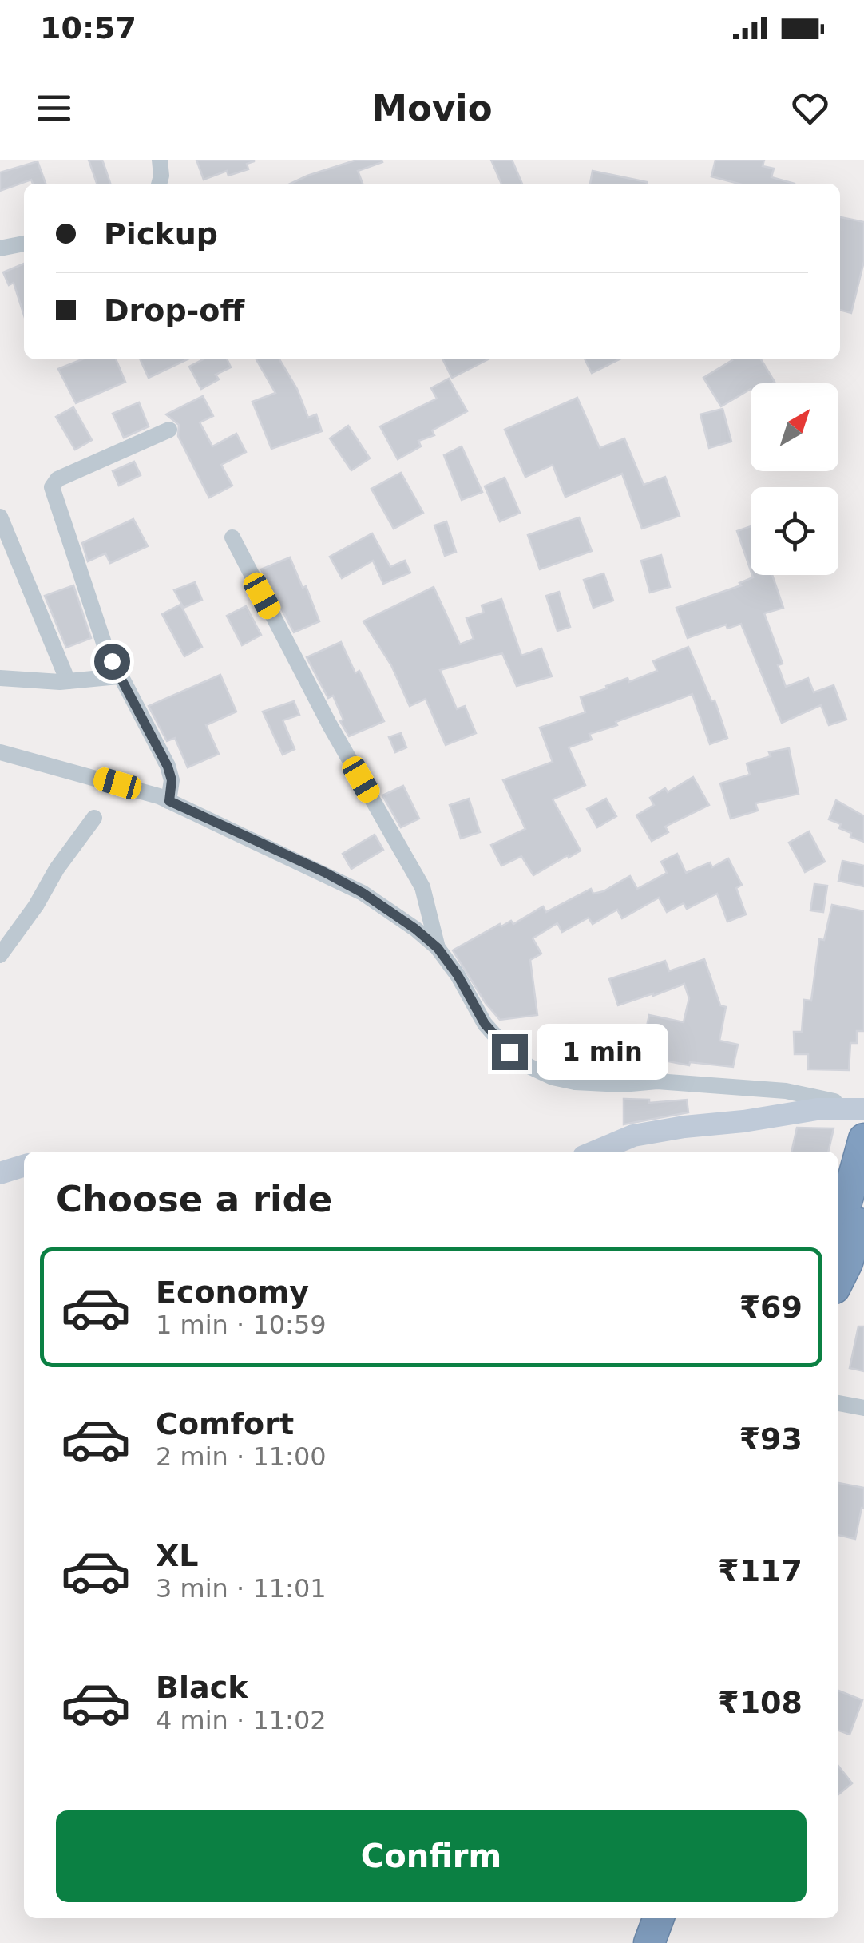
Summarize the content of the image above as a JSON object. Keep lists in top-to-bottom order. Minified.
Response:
{"north":"top right","page":{"status":"10:57","header":"Movio","banner":["Pickup","Drop-off"],"bubble":"1 min","heading":"Choose a ride","list":[{"name":"Economy","note":"1 min · 10:59","value":"₹69"},{"name":"Comfort","note":"2 min · 11:00","value":"₹93"},{"name":"XL","note":"3 min · 11:01","value":"₹117"},{"name":"Black","note":"4 min · 11:02","value":"₹108"}],"buttons":"Confirm"}}
